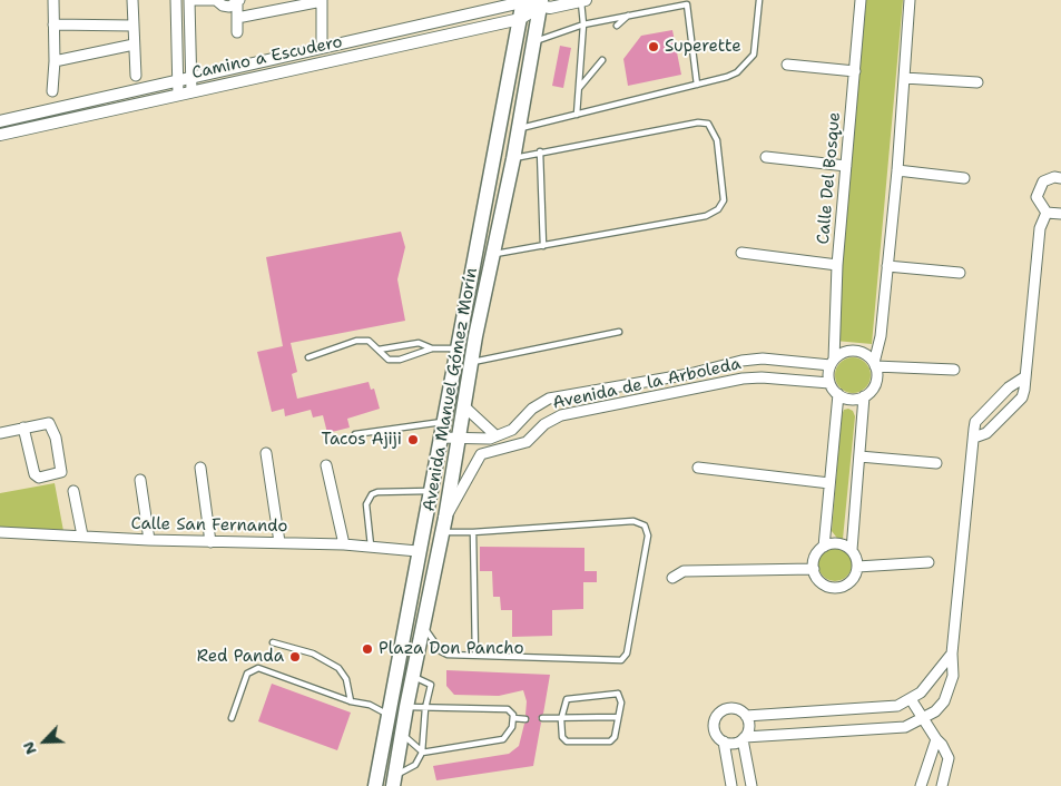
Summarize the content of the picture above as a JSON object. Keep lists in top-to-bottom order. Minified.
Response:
{"streets":{"main road":["Avenida Manuel Gómez Morín"],"street":["Camino a Escudero","Calle Del Bosque","Avenida de la Arboleda","Calle San Fernando"]},"crossings":[["Camino a Escudero","Avenida Manuel Gómez Morín"],["Calle Del Bosque","Avenida de la Arboleda"],["Avenida Manuel Gómez Morín","Calle San Fernando"]],"places":["Superette","Tacos Ajiji","Plaza Don Pancho","Red Panda"],"north":"bottom left"}
